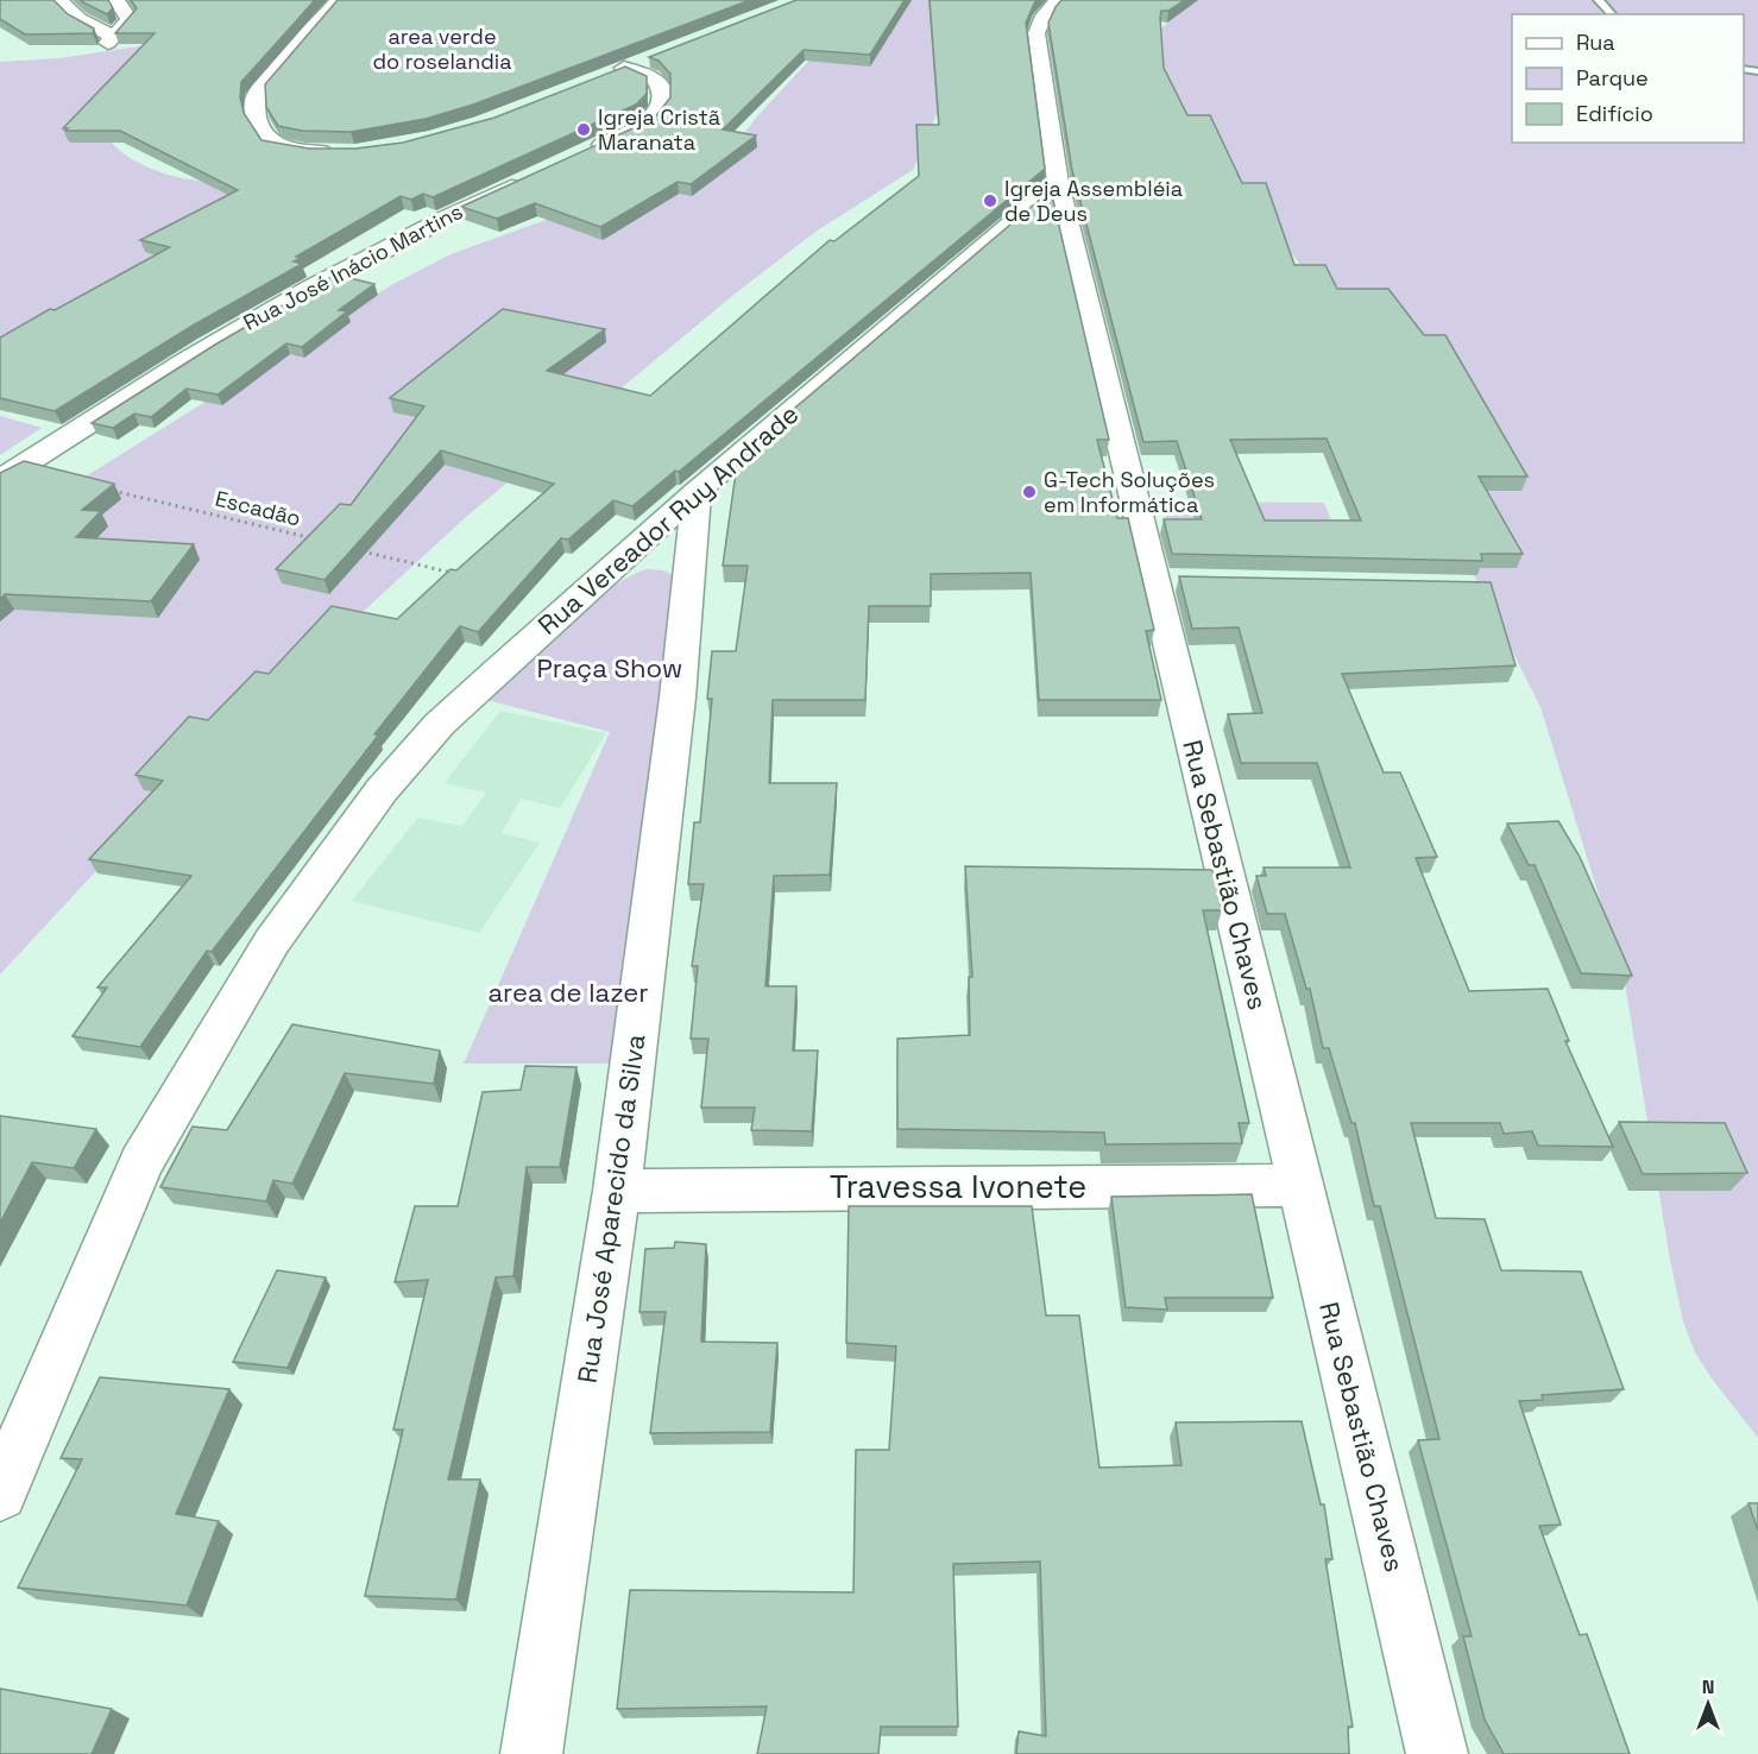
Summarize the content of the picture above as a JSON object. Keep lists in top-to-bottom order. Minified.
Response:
{"streets":{"street":["Rua José Inácio Martins","Rua Vereador Ruy Andrade","Rua Sebastião Chaves","Travessa Ivonete","Rua José Aparecido da Silva"],"path":["Escadão"]},"crossings":[["Rua Vereador Ruy Andrade","Rua Sebastião Chaves"],["Rua Vereador Ruy Andrade","Rua José Aparecido da Silva"],["Rua Sebastião Chaves","Travessa Ivonete"],["Travessa Ivonete","Rua José Aparecido da Silva"]],"parks":["area verde do roselandia","Praça Show","area de lazer"],"places":["Igreja Cristã Maranata","Igreja Assembléia de Deus","G-Tech Soluções em Informática"],"legend":["Rua","Parque","Edifício"],"north":"top"}
